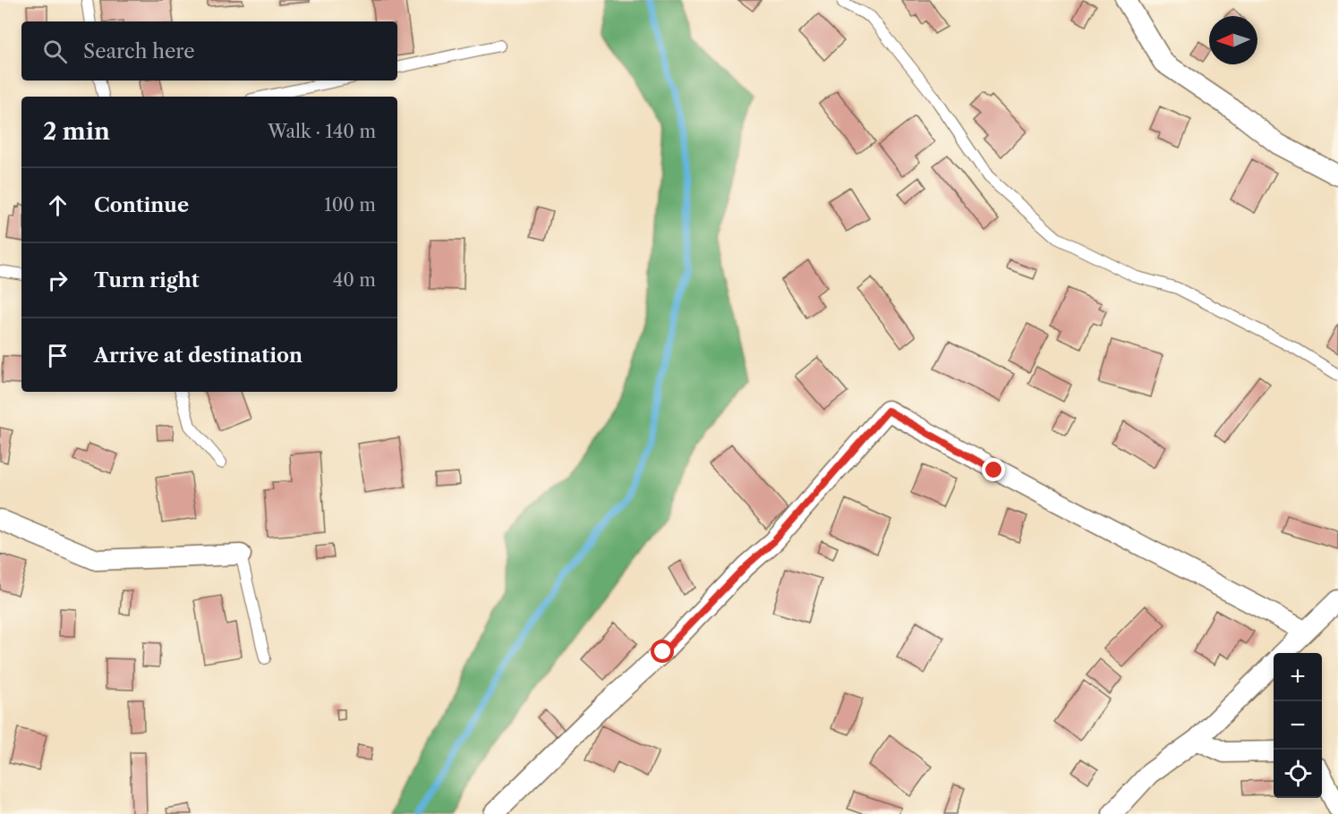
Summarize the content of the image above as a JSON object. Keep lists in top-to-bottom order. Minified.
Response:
{"north":"left","page":{"search":"Search here","heading":["2 min","Walk · 140 m"],"list":[["Continue","100 m"],["Turn right","40 m"],"Arrive at destination"],"map_buttons":["+","−"]}}
